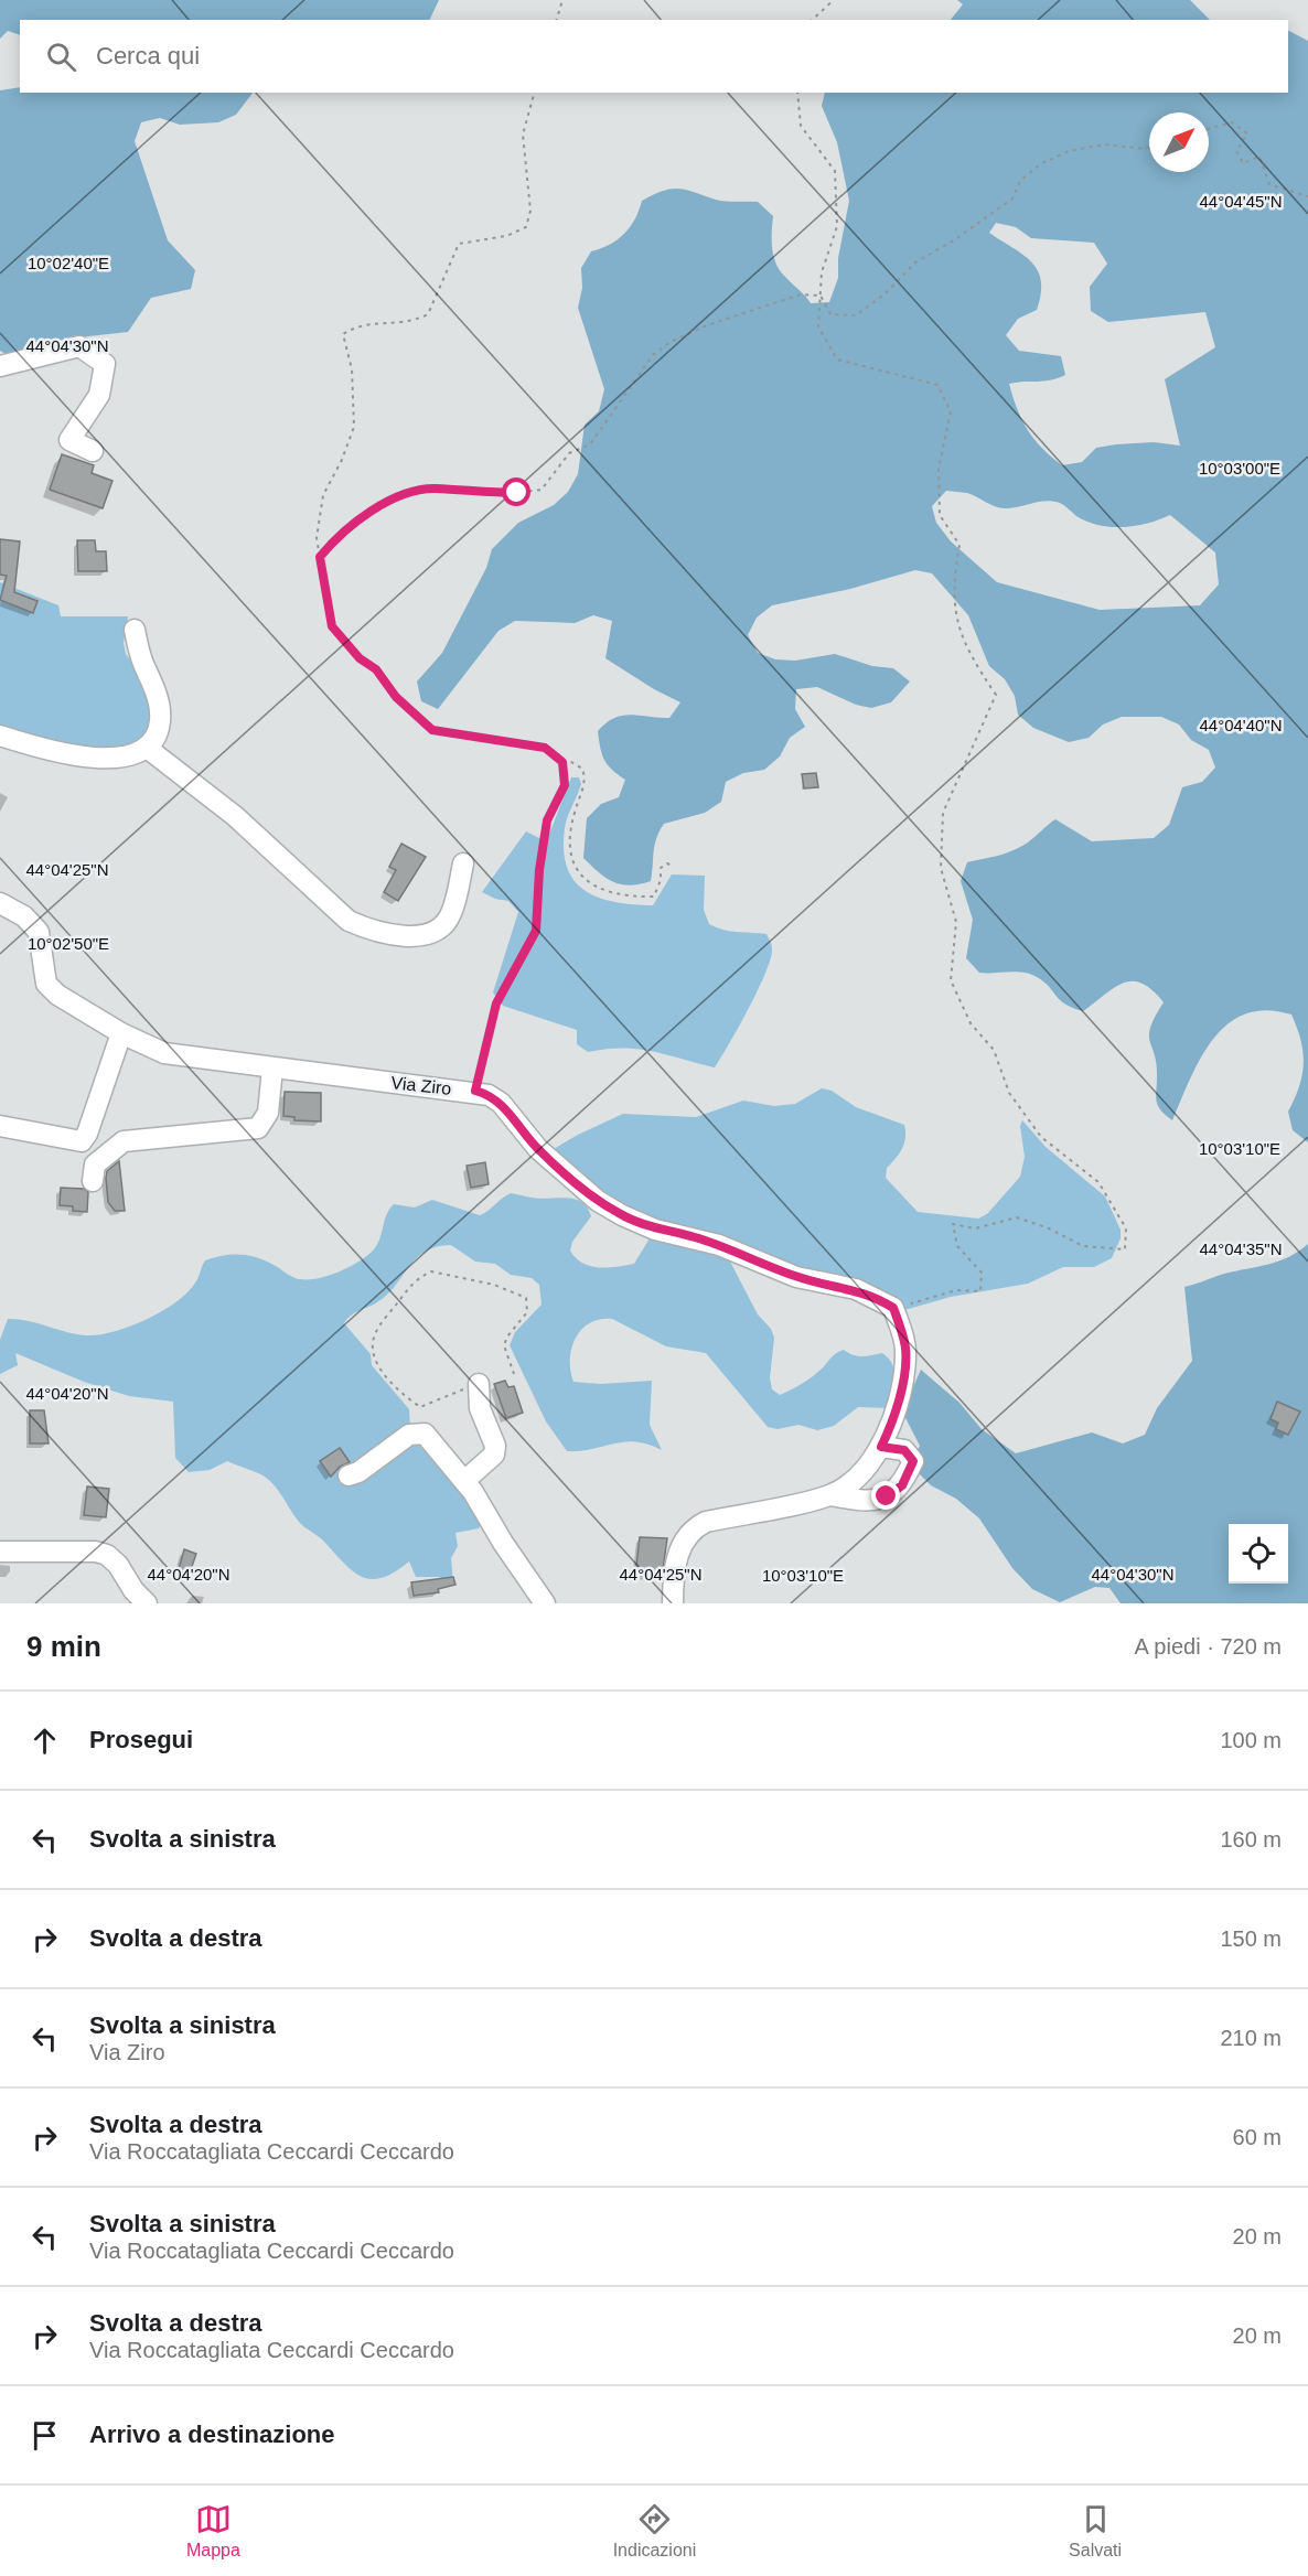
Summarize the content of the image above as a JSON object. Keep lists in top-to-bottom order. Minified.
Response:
{"streets":{"street":["Via Ziro"]},"north":"top right","page":{"search":"Cerca qui","heading":["9 min","A piedi · 720 m"],"list":[["Prosegui","100 m"],["Svolta a sinistra","160 m"],["Svolta a destra","150 m"],["Svolta a sinistra","Via Ziro","210 m"],["Svolta a destra","Via Roccatagliata Ceccardi Ceccardo","60 m"],["Svolta a sinistra","Via Roccatagliata Ceccardi Ceccardo","20 m"],["Svolta a destra","Via Roccatagliata Ceccardi Ceccardo","20 m"],"Arrivo a destinazione"],"nav":["Mappa","Indicazioni","Salvati"]},"coordinates":["44°04'45\"N","10°02'40\"E","44°04'30\"N","10°03'00\"E","44°04'40\"N","44°04'25\"N","10°02'50\"E","10°03'10\"E","44°04'35\"N","44°04'20\"N"]}
